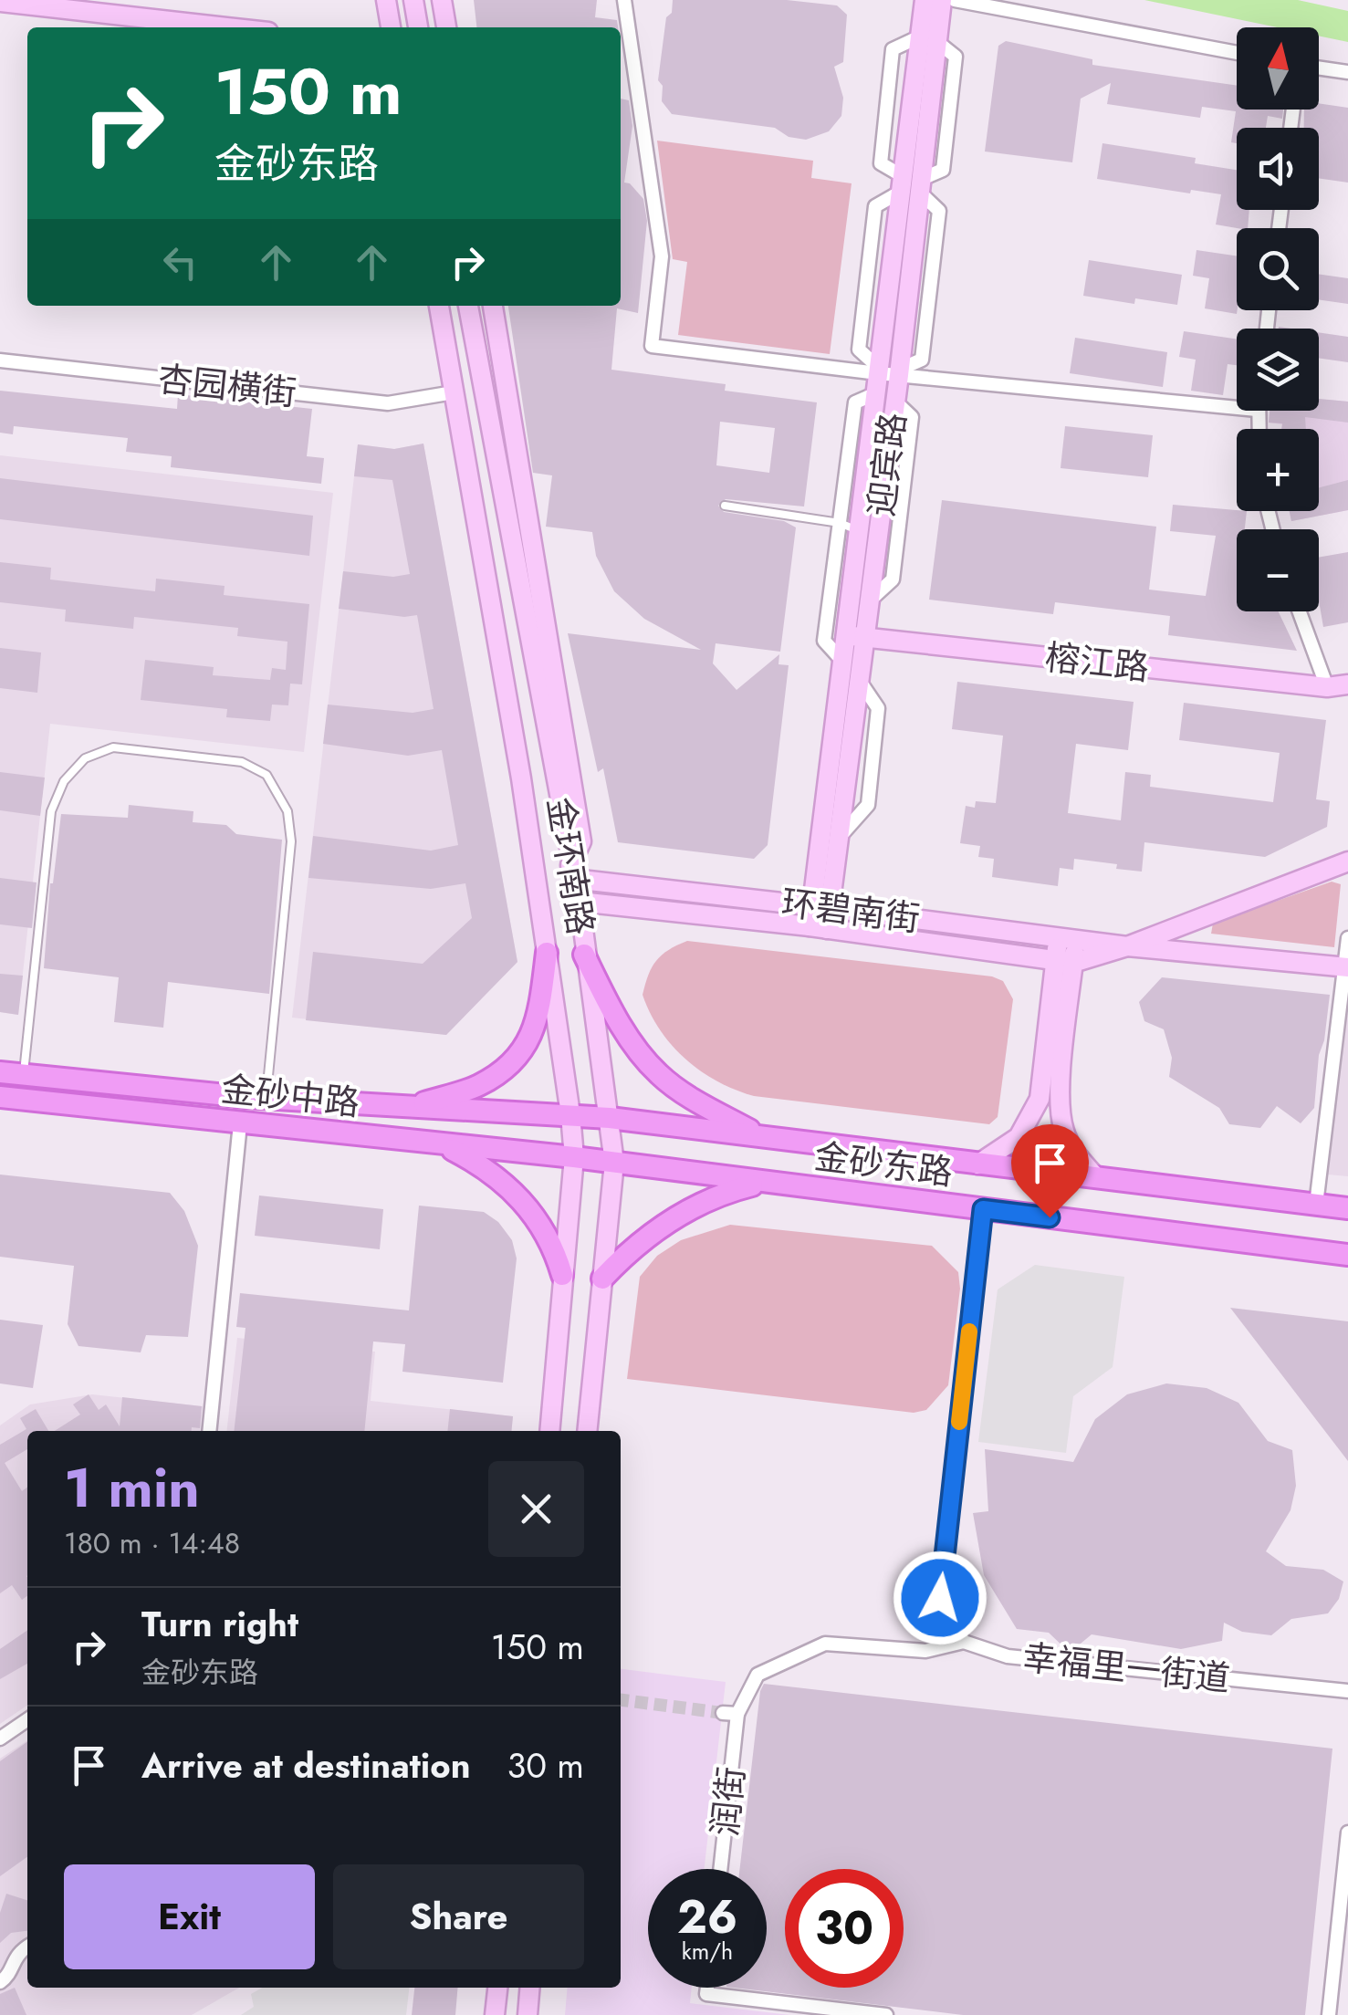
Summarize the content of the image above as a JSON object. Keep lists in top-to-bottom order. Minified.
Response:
{"streets":{"main road":["金砂中路","金砂东路"],"street":["杏园横街","迎宾路","榕江路","金环南路","环碧南街","幸福里一街道","润街"]},"crossings":[["杏园横街","金环南路"],["迎宾路","榕江路"],["迎宾路","环碧南街"],["金环南路","环碧南街"],["金环南路","金砂中路"],["金环南路","金砂东路"],["金砂中路","金砂东路"]],"north":"top","page":{"map_buttons":["+","−"],"turn":["150 m","金砂东路"],"heading":["1 min","180 m · 14:48"],"list":[{"name":"Turn right","note":"金砂东路","value":"150 m"},{"name":"Arrive at destination","value":"30 m"}],"buttons":["Exit","Share"],"speed":"26 km/h","limit":"30"}}
